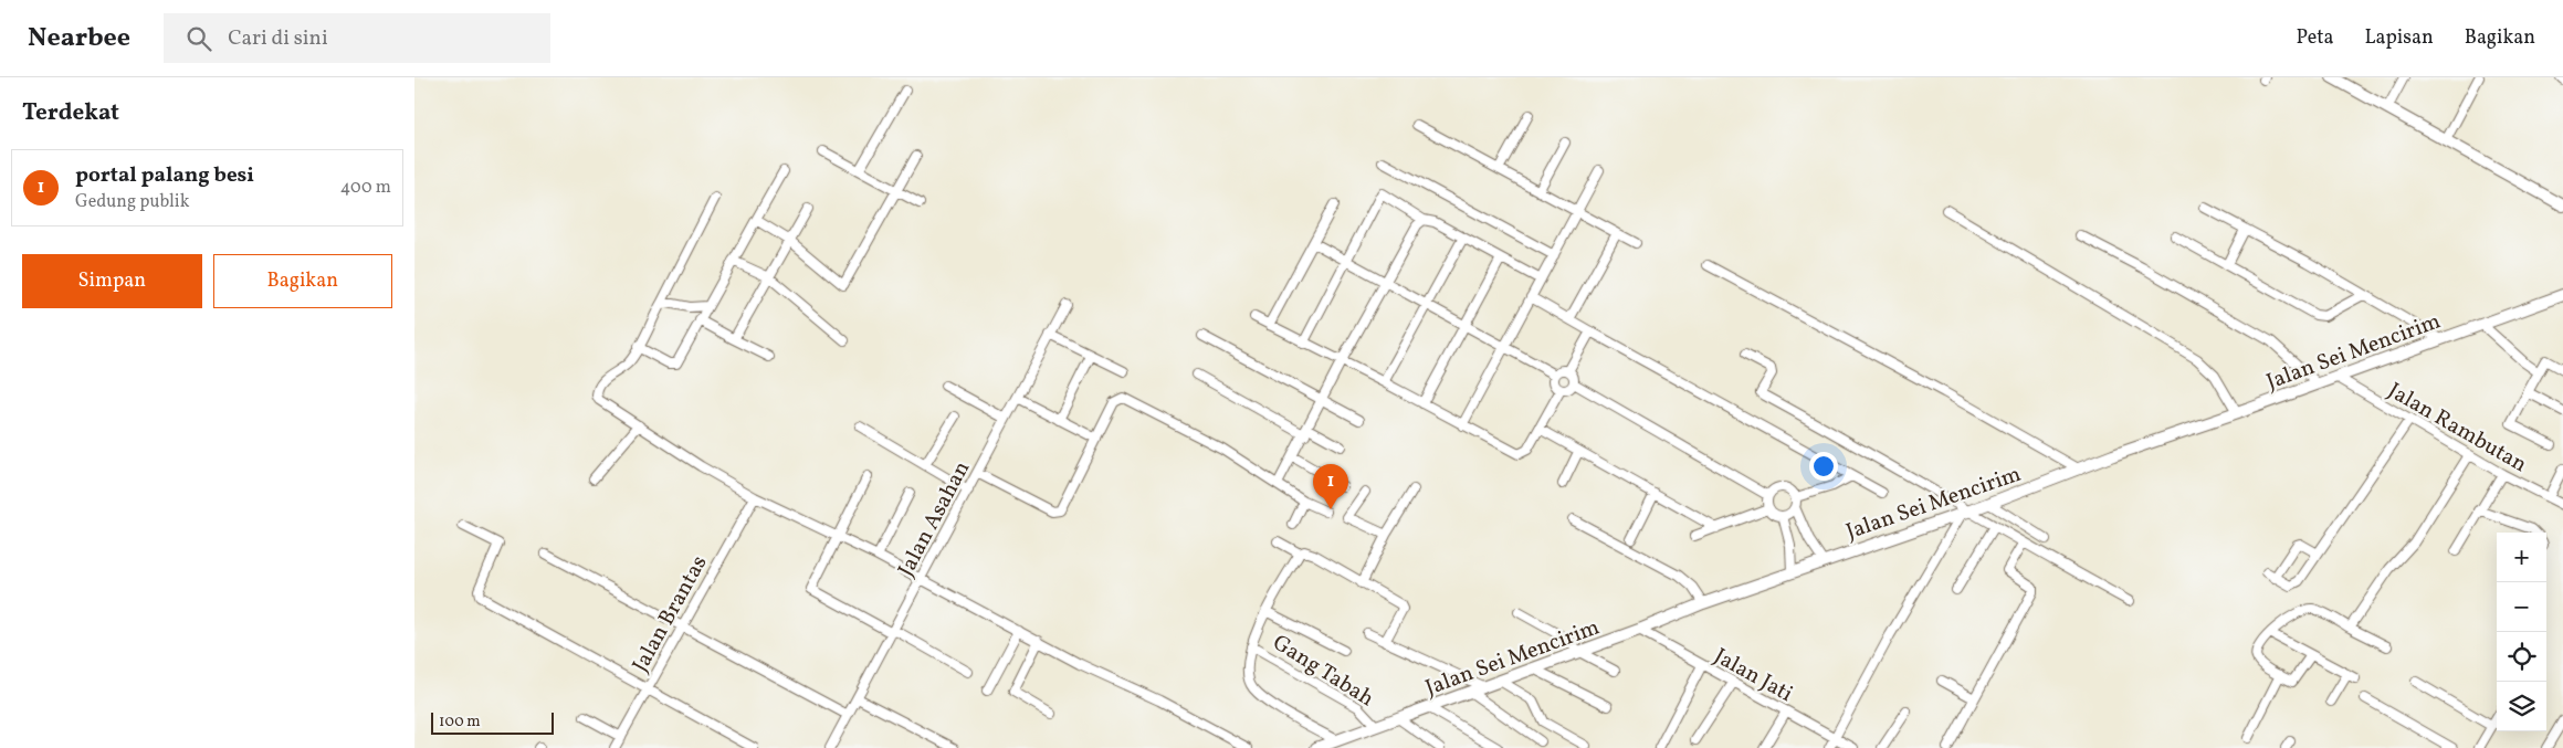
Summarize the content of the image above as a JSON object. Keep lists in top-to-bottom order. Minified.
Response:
{"streets":{"street":["Jalan Sei Mencirim","Jalan Rambutan","Jalan Asahan","Jalan Brantas","Gang Tabah","Jalan Jati"]},"crossings":[["Jalan Sei Mencirim","Jalan Rambutan"],["Jalan Sei Mencirim","Gang Tabah"],["Jalan Sei Mencirim","Jalan Jati"]],"scale_bar":"100 m","page":{"header":"Nearbee","search":"Cari di sini","nav":["Peta","Lapisan","Bagikan"],"heading":"Terdekat","list":[{"mark":"1","name":"portal palang besi","note":"Gedung publik","value":"400 m"}],"buttons":["Simpan","Bagikan"],"pins":"1","map_buttons":["+","−"],"scale":"100 m"}}
